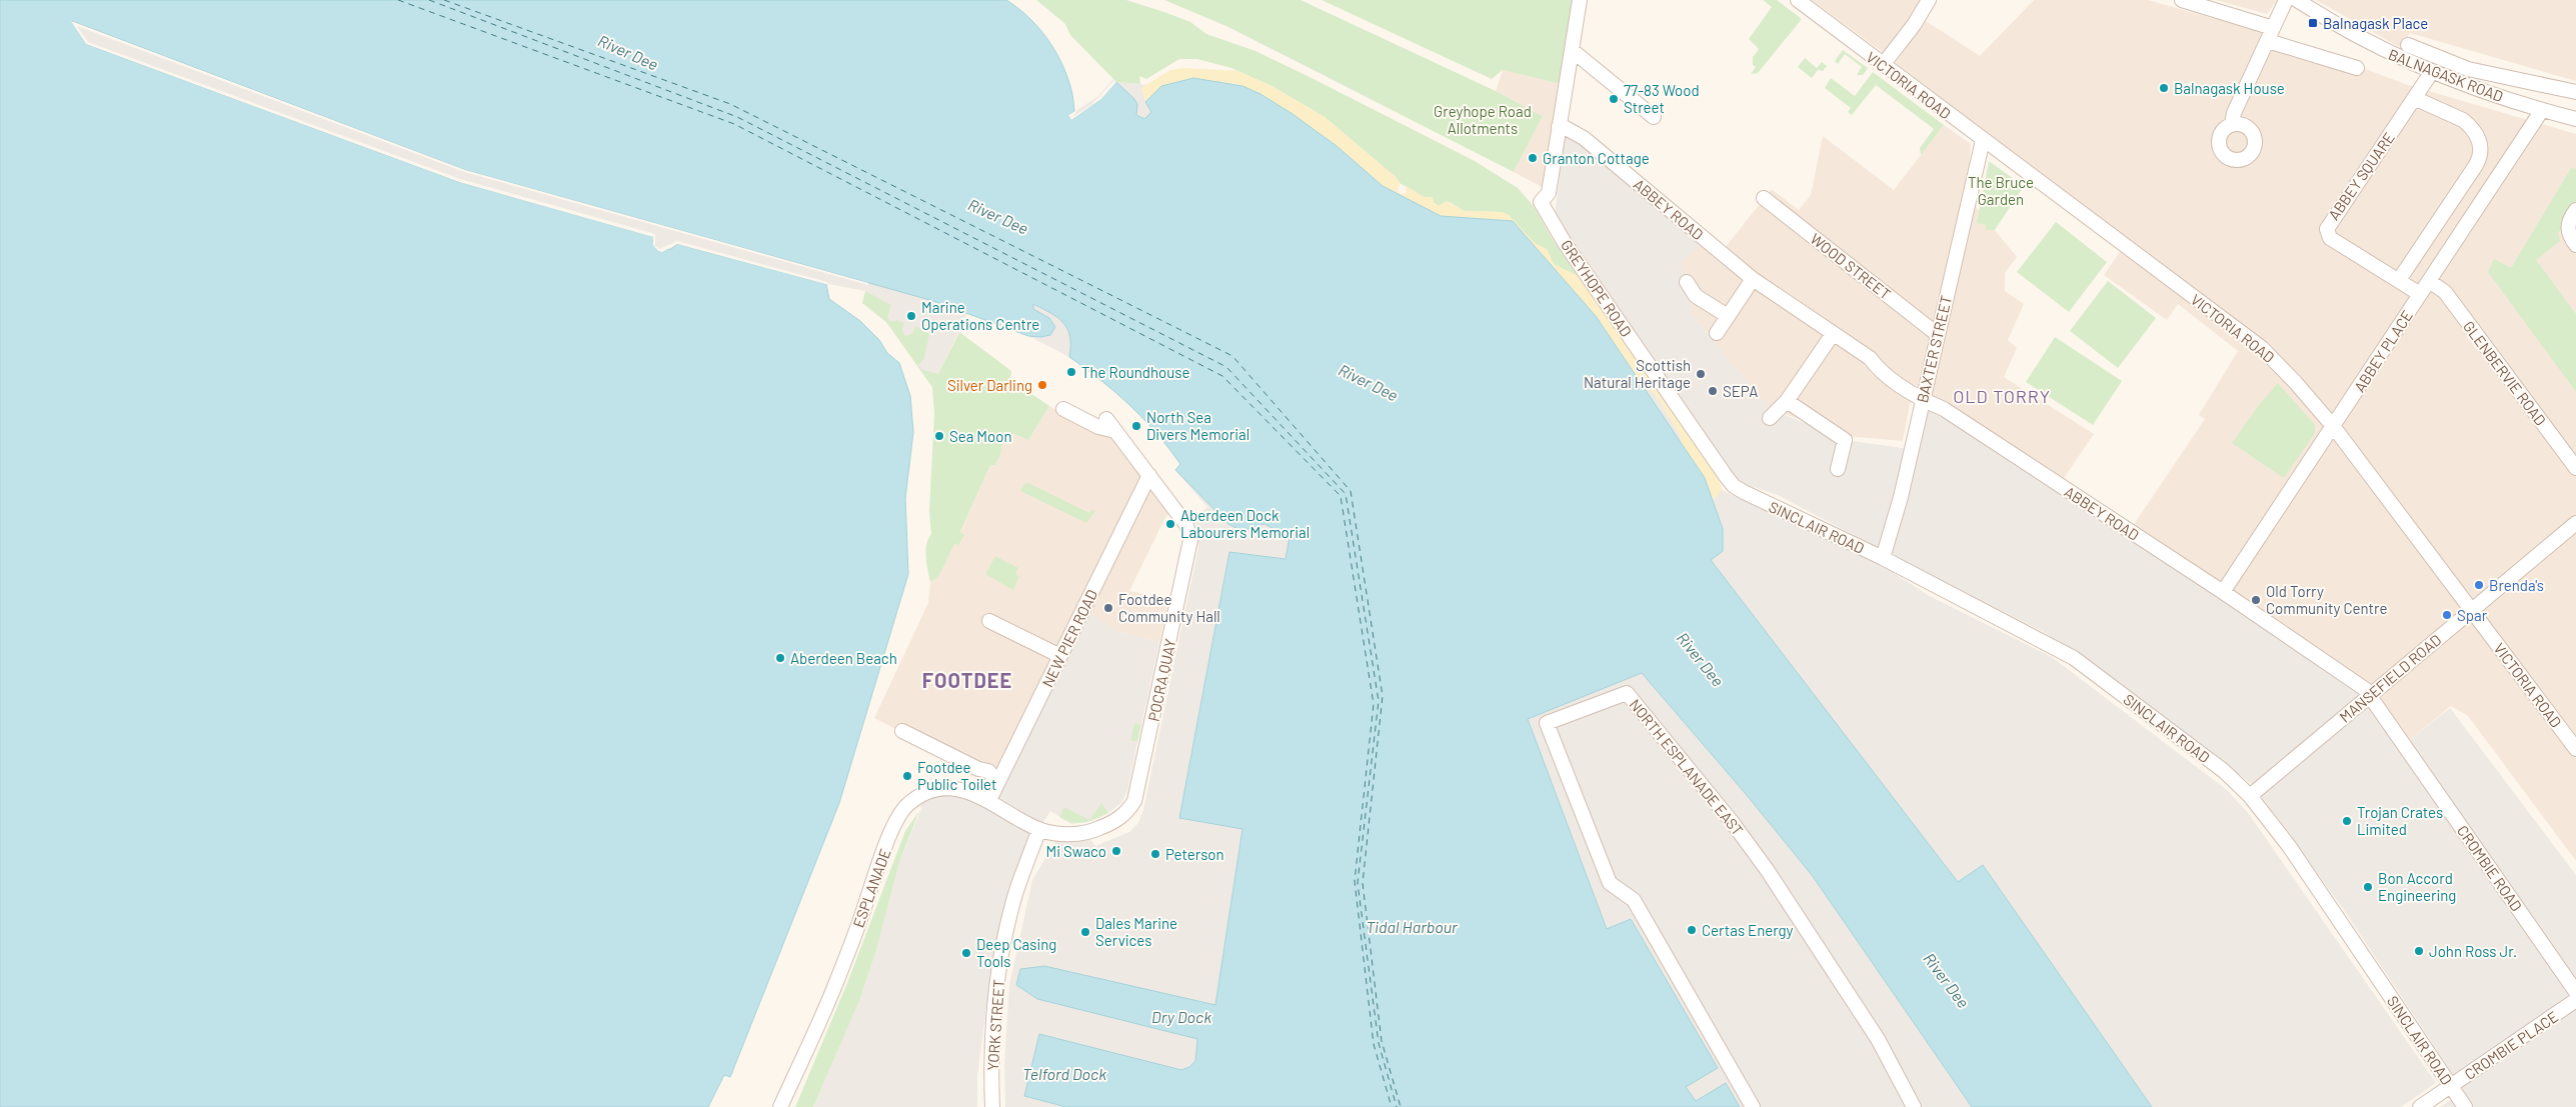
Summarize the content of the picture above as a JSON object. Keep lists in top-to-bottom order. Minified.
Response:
{"streets":{"street":["BALNAGASK ROAD","VICTORIA ROAD","ABBEY SQUARE","ABBEY ROAD","WOOD STREET","GREYHOPE ROAD","BAXTER STREET","ABBEY PLACE","GLENBERVIE ROAD","SINCLAIR ROAD","NEW PIER ROAD","MANSEFIELD ROAD","POCRA QUAY","NORTH ESPLANADE EAST","CROMBIE ROAD","ESPLANADE","YORK STREET","CROMBIE PLACE"]},"crossings":[["BALNAGASK ROAD","ABBEY SQUARE"],["BALNAGASK ROAD","ABBEY PLACE"],["VICTORIA ROAD","BAXTER STREET"],["VICTORIA ROAD","ABBEY PLACE"],["VICTORIA ROAD","MANSEFIELD ROAD"],["ABBEY SQUARE","ABBEY PLACE"],["ABBEY ROAD","GREYHOPE ROAD"],["ABBEY ROAD","BAXTER STREET"],["ABBEY ROAD","ABBEY PLACE"],["ABBEY ROAD","MANSEFIELD ROAD"],["ABBEY ROAD","CROMBIE ROAD"],["WOOD STREET","BAXTER STREET"],["GREYHOPE ROAD","SINCLAIR ROAD"],["BAXTER STREET","SINCLAIR ROAD"],["ABBEY PLACE","GLENBERVIE ROAD"],["SINCLAIR ROAD","MANSEFIELD ROAD"],["SINCLAIR ROAD","CROMBIE PLACE"],["NEW PIER ROAD","POCRA QUAY"],["NEW PIER ROAD","ESPLANADE"],["MANSEFIELD ROAD","CROMBIE ROAD"],["POCRA QUAY","ESPLANADE"],["POCRA QUAY","YORK STREET"],["ESPLANADE","YORK STREET"]],"districts":["OLD TORRY","FOOTDEE"],"water":["River Dee","Tidal Harbour","Dry Dock","Telford Dock"],"parks":["Greyhope Road Allotments","The Bruce Garden"],"places":{"transit":["Balnagask Place"],"other":["Balnagask House","77-83 Wood Street","Granton Cottage","Marine Operations Centre","The Roundhouse","Scottish Natural Heritage","Silver Darling","SEPA","North Sea Divers Memorial","Sea Moon","Aberdeen Dock Labourers Memorial","Brenda's","Old Torry Community Centre","Footdee Community Hall","Spar","Aberdeen Beach","Footdee Public Toilet","Trojan Crates Limited","Mi Swaco","Peterson","Bon Accord Engineering","Certas Energy","Dales Marine Services","John Ross Jr.","Deep Casing Tools"]}}
